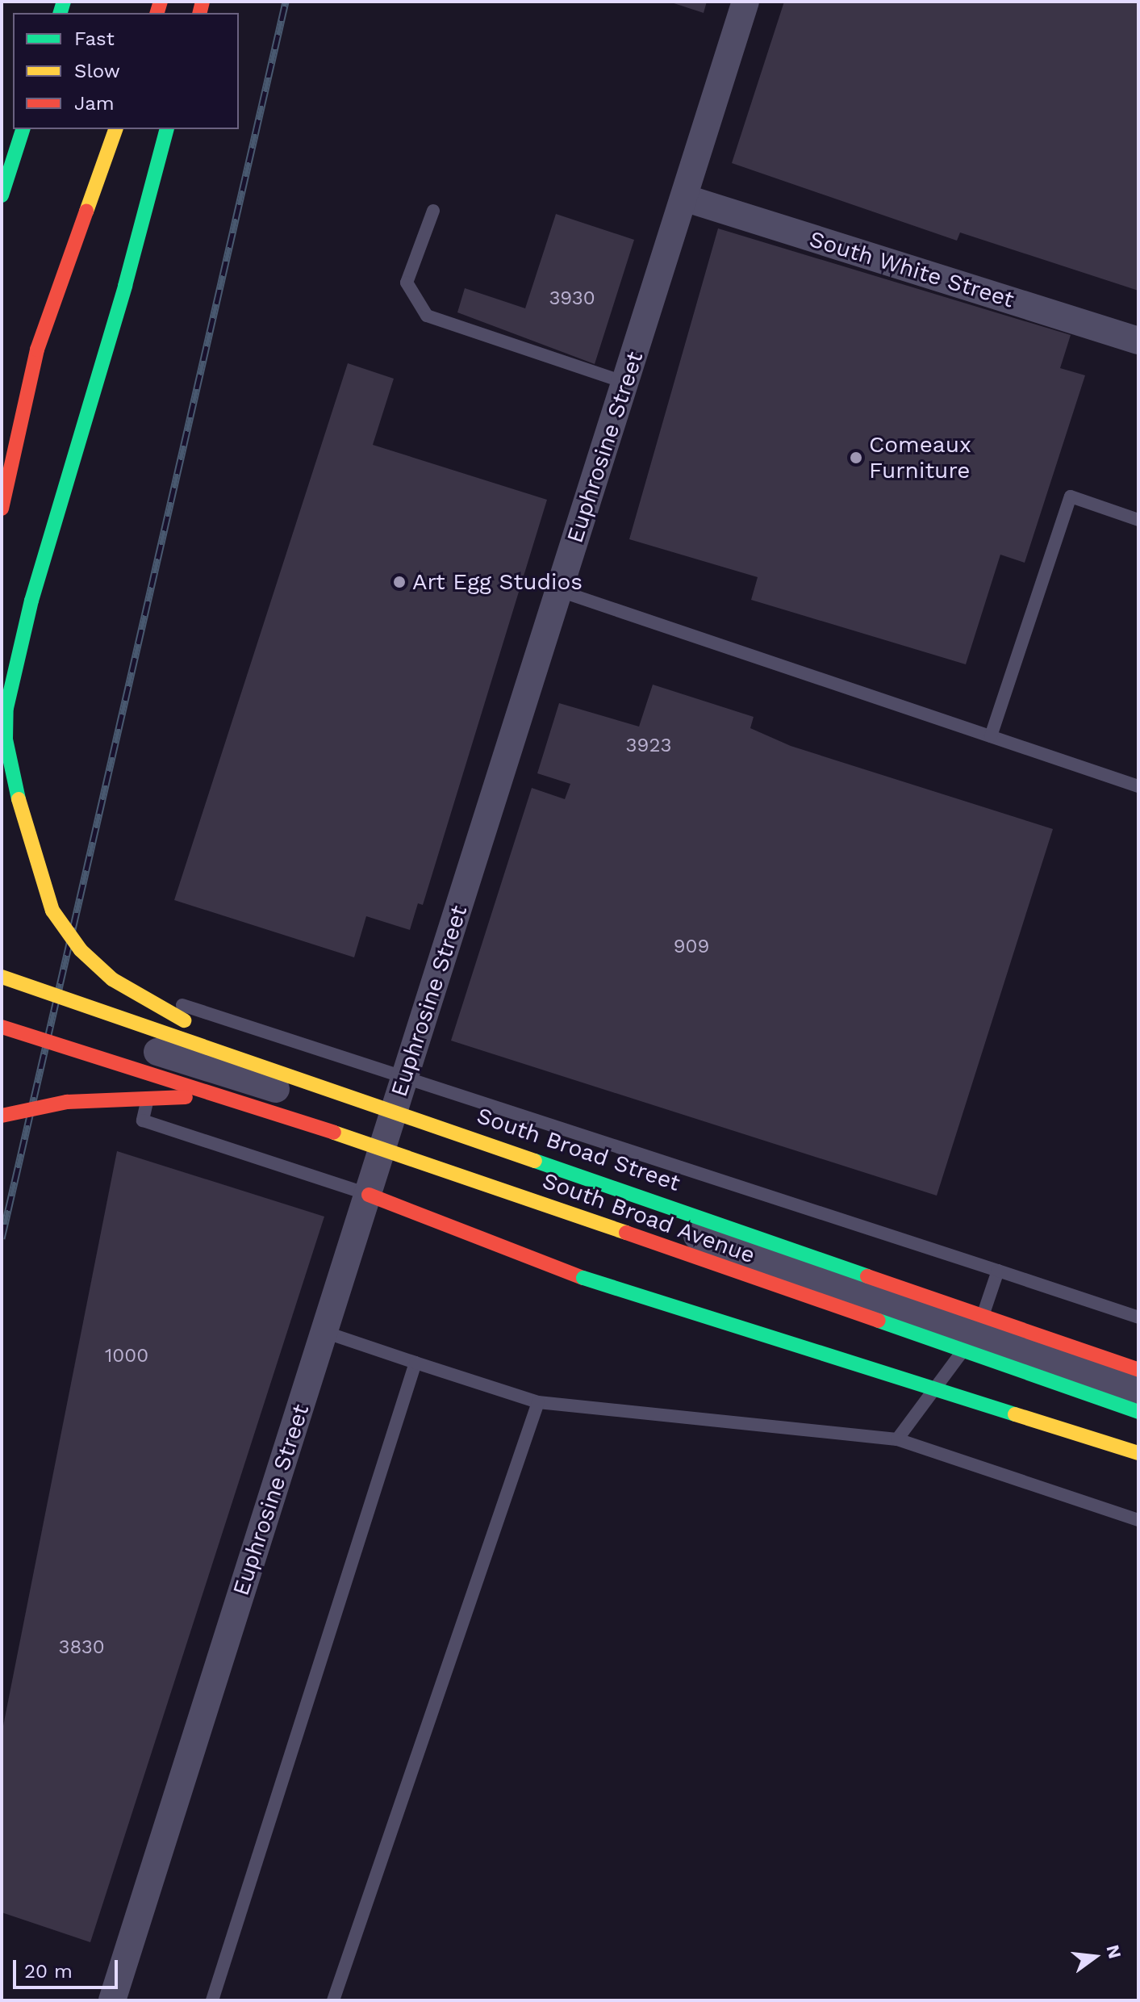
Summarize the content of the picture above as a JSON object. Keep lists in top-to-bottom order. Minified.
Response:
{"streets":{"main road":["South Broad Street"],"street":["South White Street","Euphrosine Street","South Broad Avenue"]},"crossings":[["South White Street","Euphrosine Street"],["Euphrosine Street","South Broad Avenue"]],"places":["Comeaux Furniture","Art Egg Studios"],"house_numbers":["3930","3923","909","1000","3830"],"legend":["Fast","Slow","Jam"],"scale_bar":"20 m","north":"right"}
